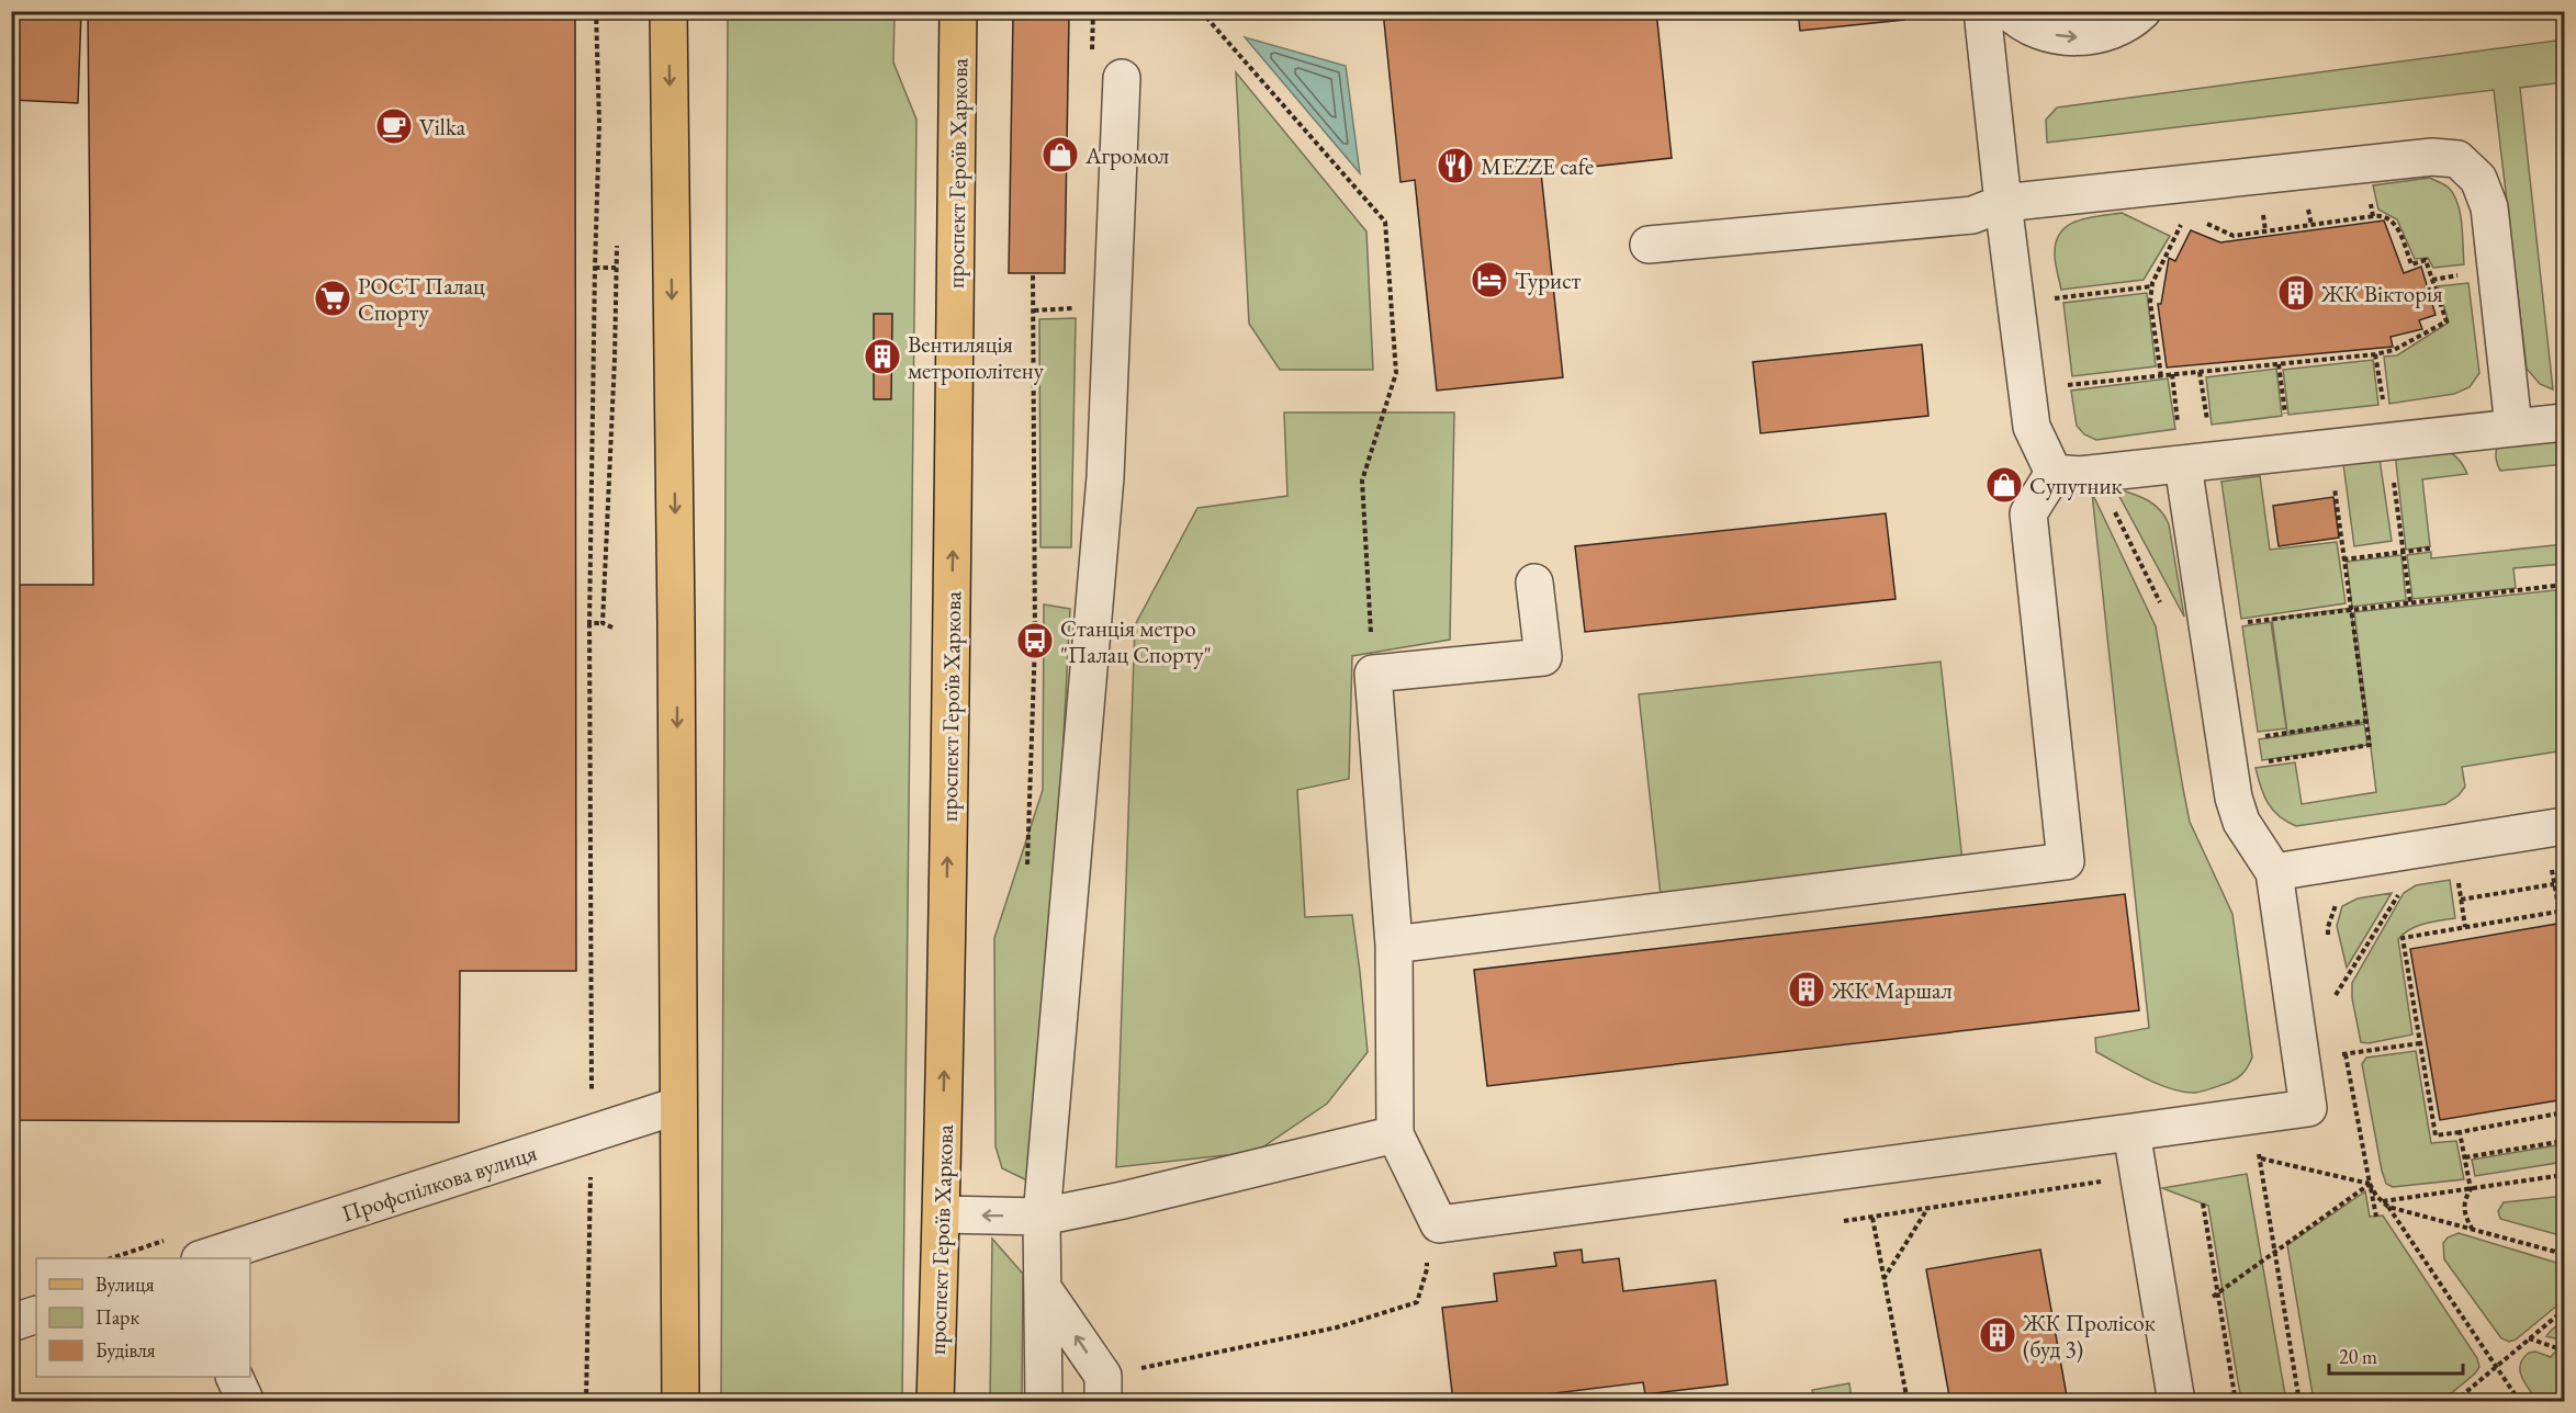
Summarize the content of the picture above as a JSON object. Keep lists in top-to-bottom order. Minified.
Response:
{"streets":{"main road":["проспект Героїв Харкова"],"street":["Профспілкова вулиця"]},"places":{"cafe":["Vilka"],"shop":["Агромол","Супутник"],"restaurant":["MEZZE cafe"],"hotel":["Турист"],"building":["ЖК Вікторія","Вентиляція метрополітену","ЖК Маршал","ЖК Пролісок (буд 3)"],"supermarket":["РОСТ Палац Спорту"],"bus stop":["Станція метро \"Палац Спорту\""]},"legend":["Вулиця","Парк","Будівля"],"scale_bar":"20 m"}
